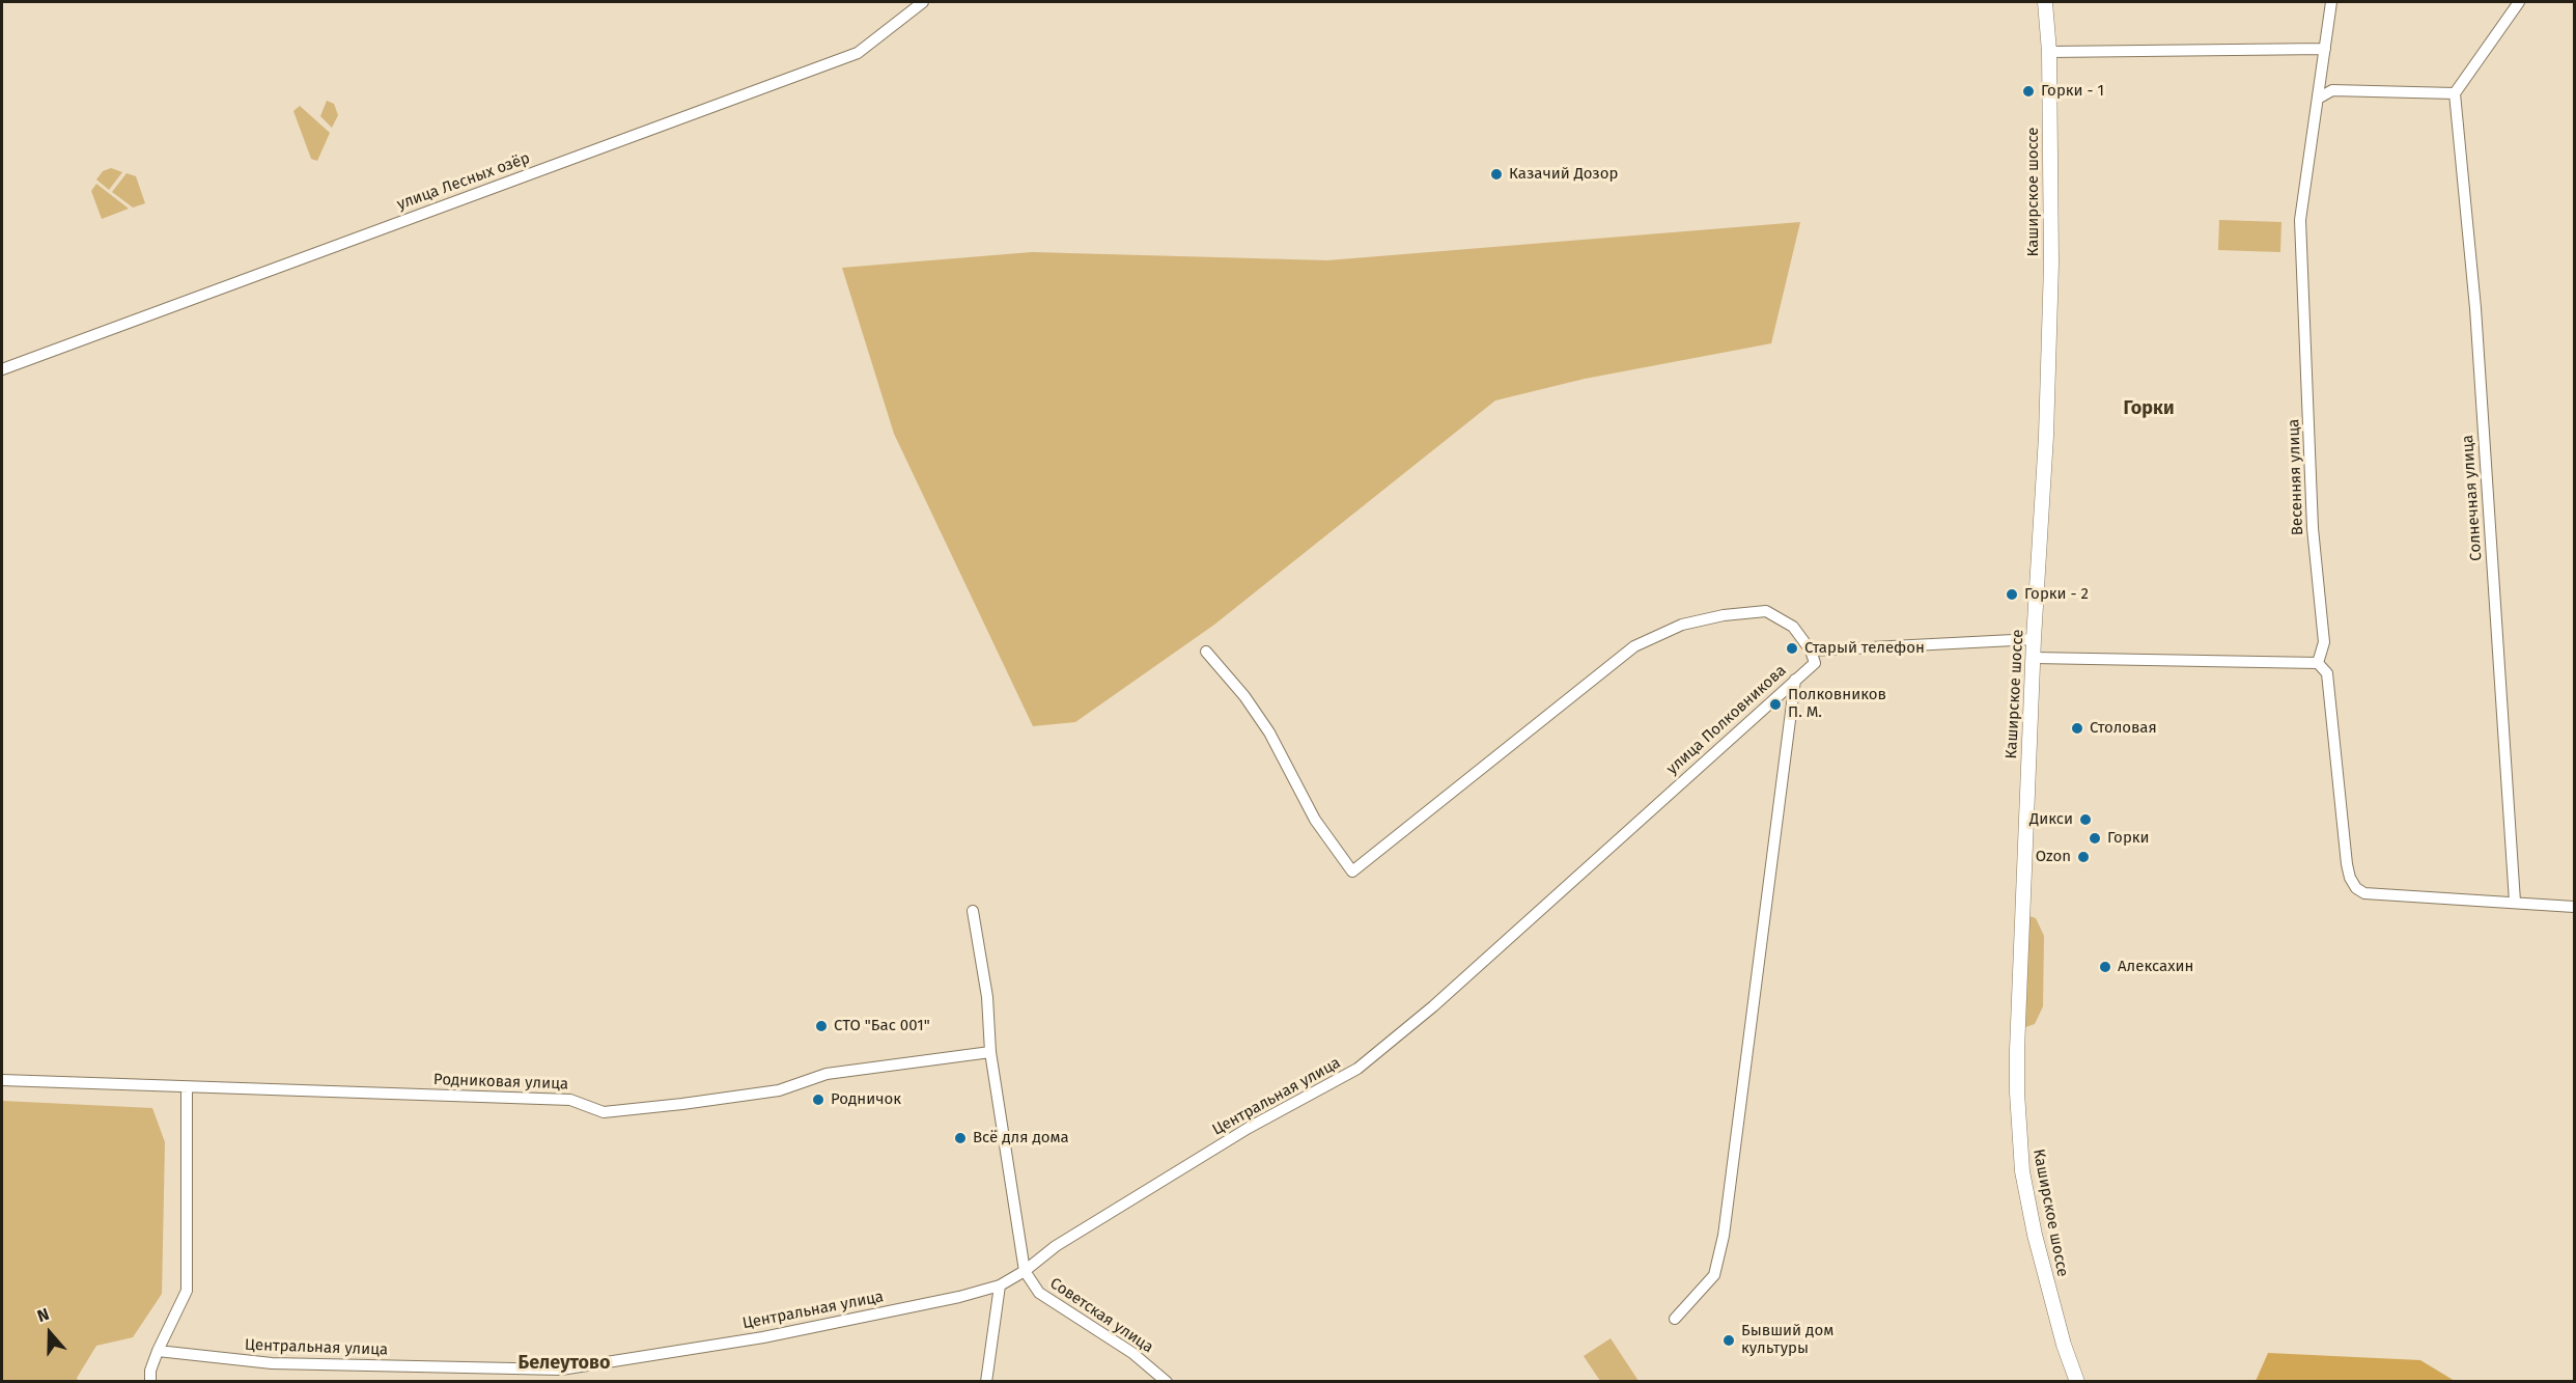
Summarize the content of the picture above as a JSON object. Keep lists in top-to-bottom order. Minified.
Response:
{"streets":{"main road":["Каширское шоссе"],"street":["улица Лесных озёр","Весенняя улица","Солнечная улица","улица Полковникова","Родниковая улица","Центральная улица","Советская улица"]},"crossings":[["улица Полковникова","Центральная улица"],["Центральная улица","Советская улица"]],"districts":["Горки","Белеутово"],"places":["Горки - 1","Казачий Дозор","Горки - 2","Старый телефон","Полковников П. М.","Столовая","Дикси","Горки","Ozon","Алексахин","СТО \"Бас 001\"","Родничок","Всё для дома","Бывший дом культуры"],"north":"top"}
